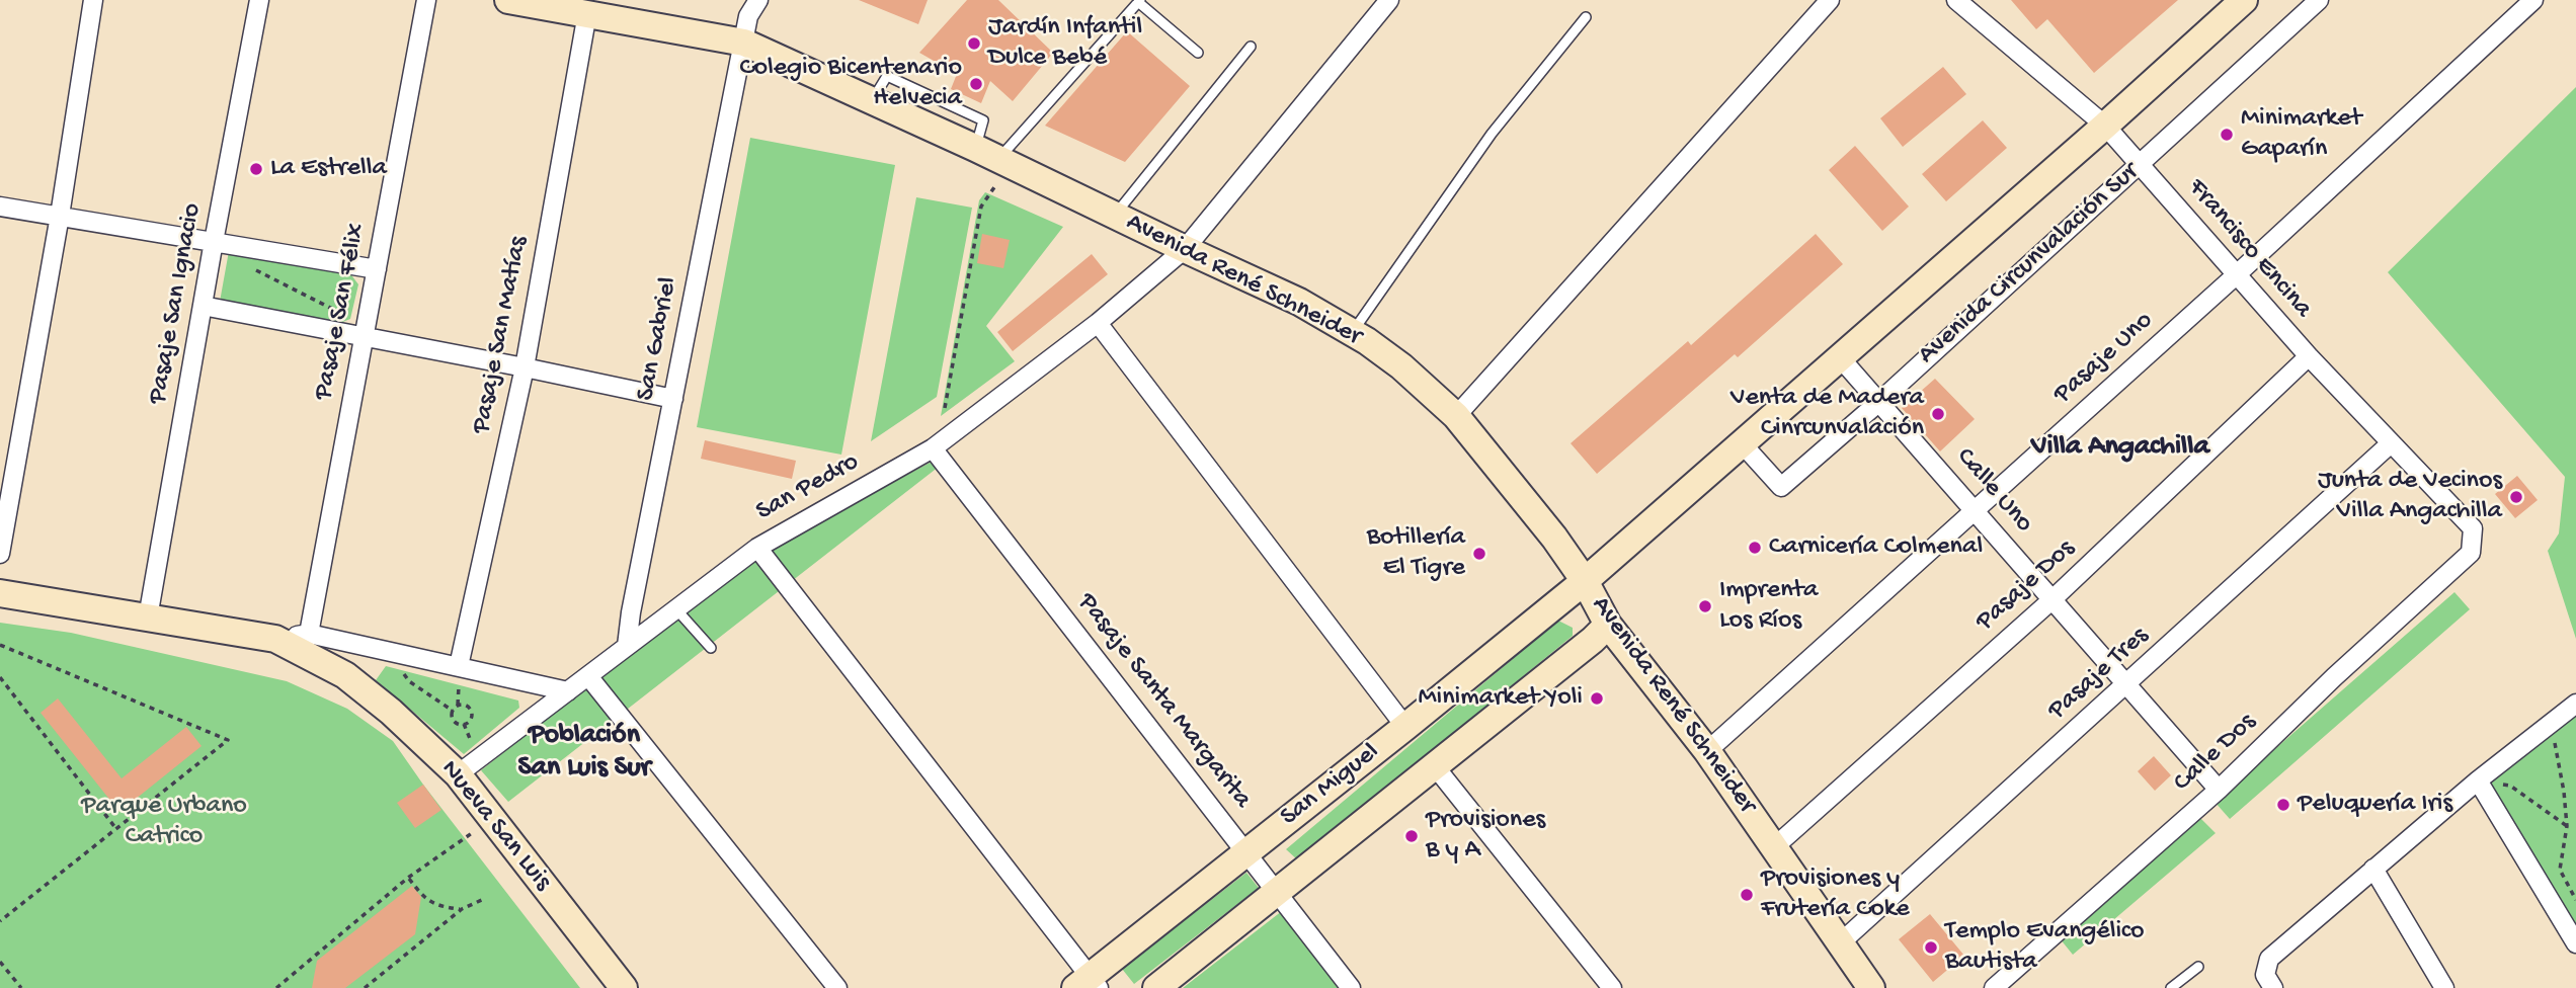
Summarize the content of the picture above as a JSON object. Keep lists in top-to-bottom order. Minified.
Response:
{"streets":{"main road":["Avenida Circunvalación Sur","Avenida René Schneider","San Miguel","Nueva San Luis"],"street":["Francisco Encina","Pasaje San Ignacio","Pasaje San Félix","Pasaje San Matías","San Gabriel","Pasaje Uno","San Pedro","Calle Uno","Pasaje Dos","Pasaje Tres","Pasaje Santa Margarita","Calle Dos"]},"crossings":[["Francisco Encina","Avenida Circunvalación Sur"],["Francisco Encina","Pasaje Uno"],["Francisco Encina","Pasaje Dos"],["Francisco Encina","Pasaje Tres"],["Francisco Encina","Calle Dos"],["Avenida Circunvalación Sur","Avenida René Schneider"],["Avenida Circunvalación Sur","Calle Uno"],["Avenida Circunvalación Sur","San Miguel"],["Avenida René Schneider","Pasaje San Matías"],["Avenida René Schneider","San Gabriel"],["Avenida René Schneider","Pasaje Uno"],["Avenida René Schneider","San Pedro"],["Avenida René Schneider","Pasaje Dos"],["Avenida René Schneider","Pasaje Tres"],["Avenida René Schneider","San Miguel"],["Pasaje San Ignacio","Nueva San Luis"],["Pasaje San Félix","Nueva San Luis"],["Pasaje San Matías","Nueva San Luis"],["San Gabriel","San Pedro"],["Pasaje Uno","Calle Uno"],["San Pedro","Pasaje Santa Margarita"],["San Pedro","Nueva San Luis"],["Calle Uno","Pasaje Dos"],["Calle Uno","Pasaje Tres"],["Calle Uno","Calle Dos"],["Pasaje Santa Margarita","San Miguel"]],"districts":["Villa Angachilla","Población San Luis Sur"],"parks":["Parque Urbano Catrico"],"places":["Jardín Infantil Dulce Bebé","Colegio Bicentenario Helvecia","Minimarket Gaparín","La Estrella","Venta de Madera Cinrcunvalación","Junta de Vecinos Villa Angachilla","Carnicería Colmenal","Botillería El Tigre","Imprenta Los Ríos","Minimarket Yoli","Peluquería Iris","Provisiones B y A","Provisiones y Frutería Coke","Templo Evangélico Bautista"]}
